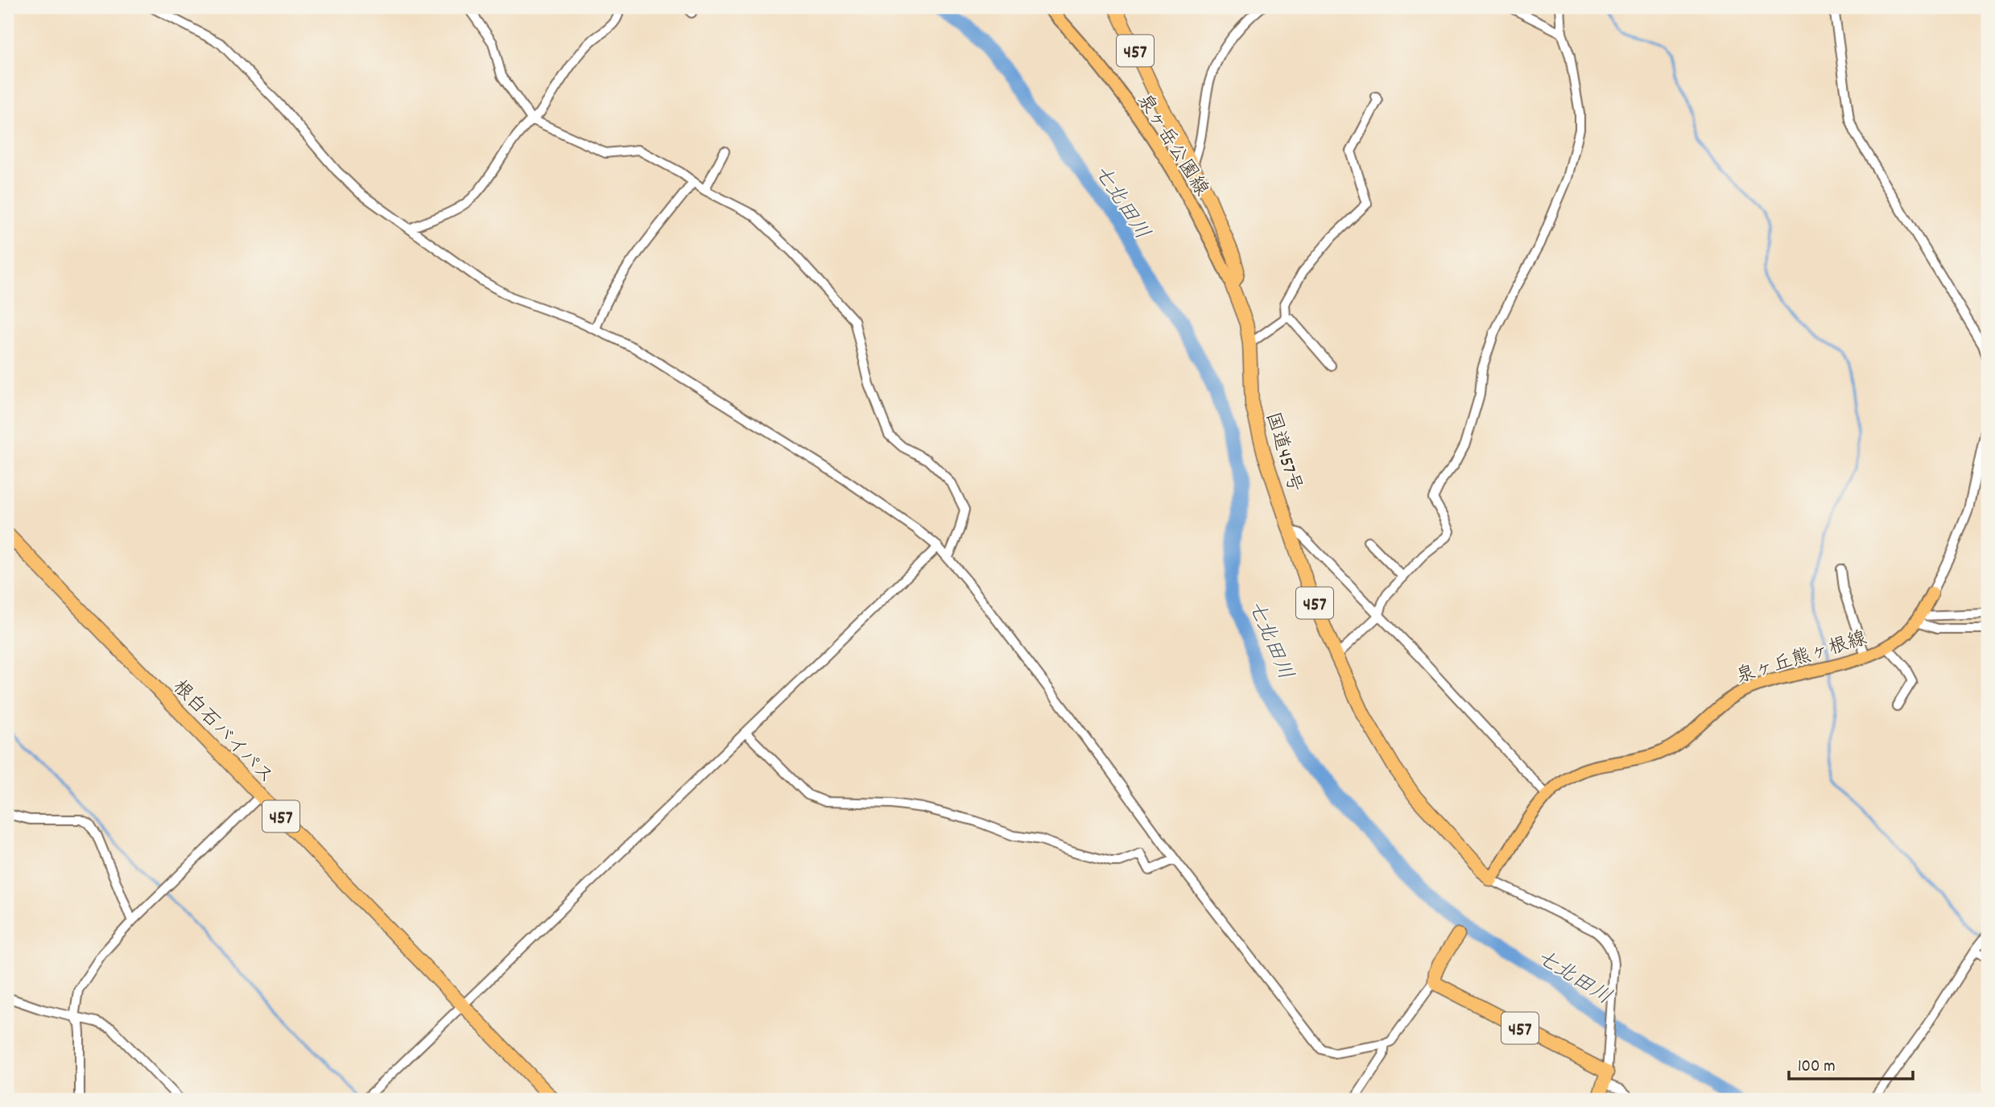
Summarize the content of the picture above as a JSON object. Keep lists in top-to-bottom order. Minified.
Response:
{"streets":{"highway":["457","国道457号","根白石バイパス"],"main road":["泉ヶ岳公園線","泉ヶ丘熊ヶ根線"]},"crossings":[["泉ヶ岳公園線","国道457号"],["国道457号","泉ヶ丘熊ヶ根線"]],"water":["七北田川"],"scale_bar":"100 m"}
